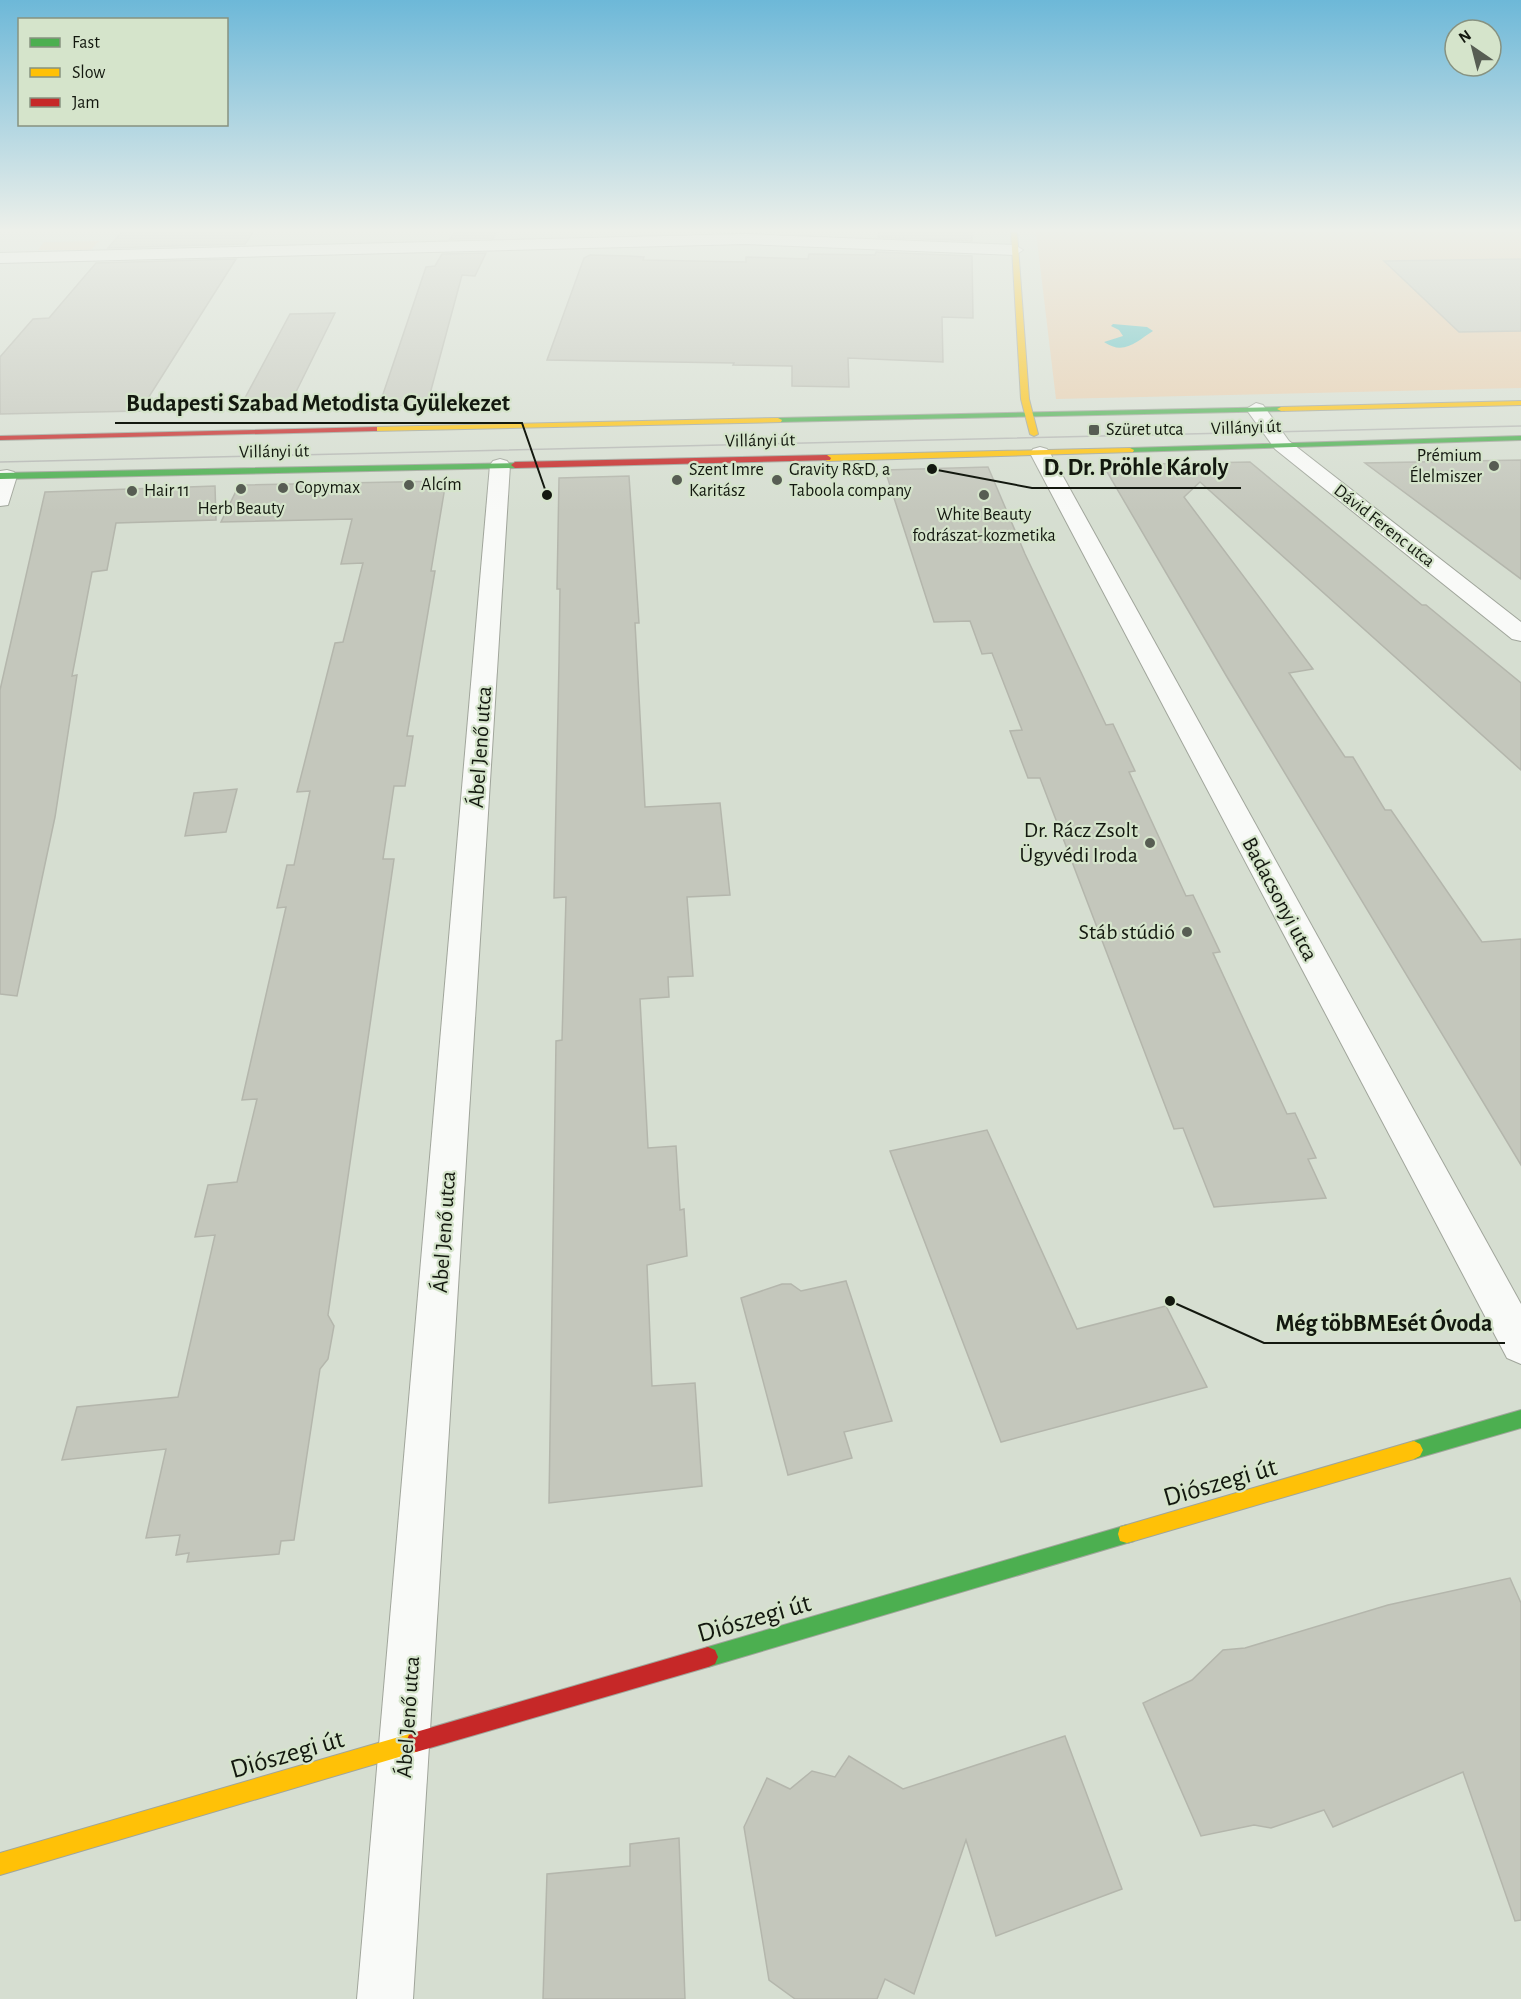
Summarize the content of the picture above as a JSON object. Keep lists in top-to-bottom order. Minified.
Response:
{"streets":{"street":["Villányi út","Dávid Ferenc utca","Ábel Jenő utca","Badacsonyi utca","Diószegi út"]},"crossings":[["Villányi út","Dávid Ferenc utca"],["Villányi út","Ábel Jenő utca"],["Villányi út","Badacsonyi utca"],["Ábel Jenő utca","Diószegi út"]],"places":{"transit":["Szüret utca"],"other":["Prémium Élelmiszer","D. Dr. Pröhle Károly","Szent Imre Karitász","Gravity R&D, a Taboola company","Alcím","Copymax","Herb Beauty","Hair 11","Budapesti Szabad Metodista Gyülekezet","White Beauty fodrászat-kozmetika","Dr. Rácz Zsolt Ügyvédi Iroda","Stáb stúdió","Még töbBMEsét Óvoda"]},"legend":["Fast","Slow","Jam"],"north":"top left"}
